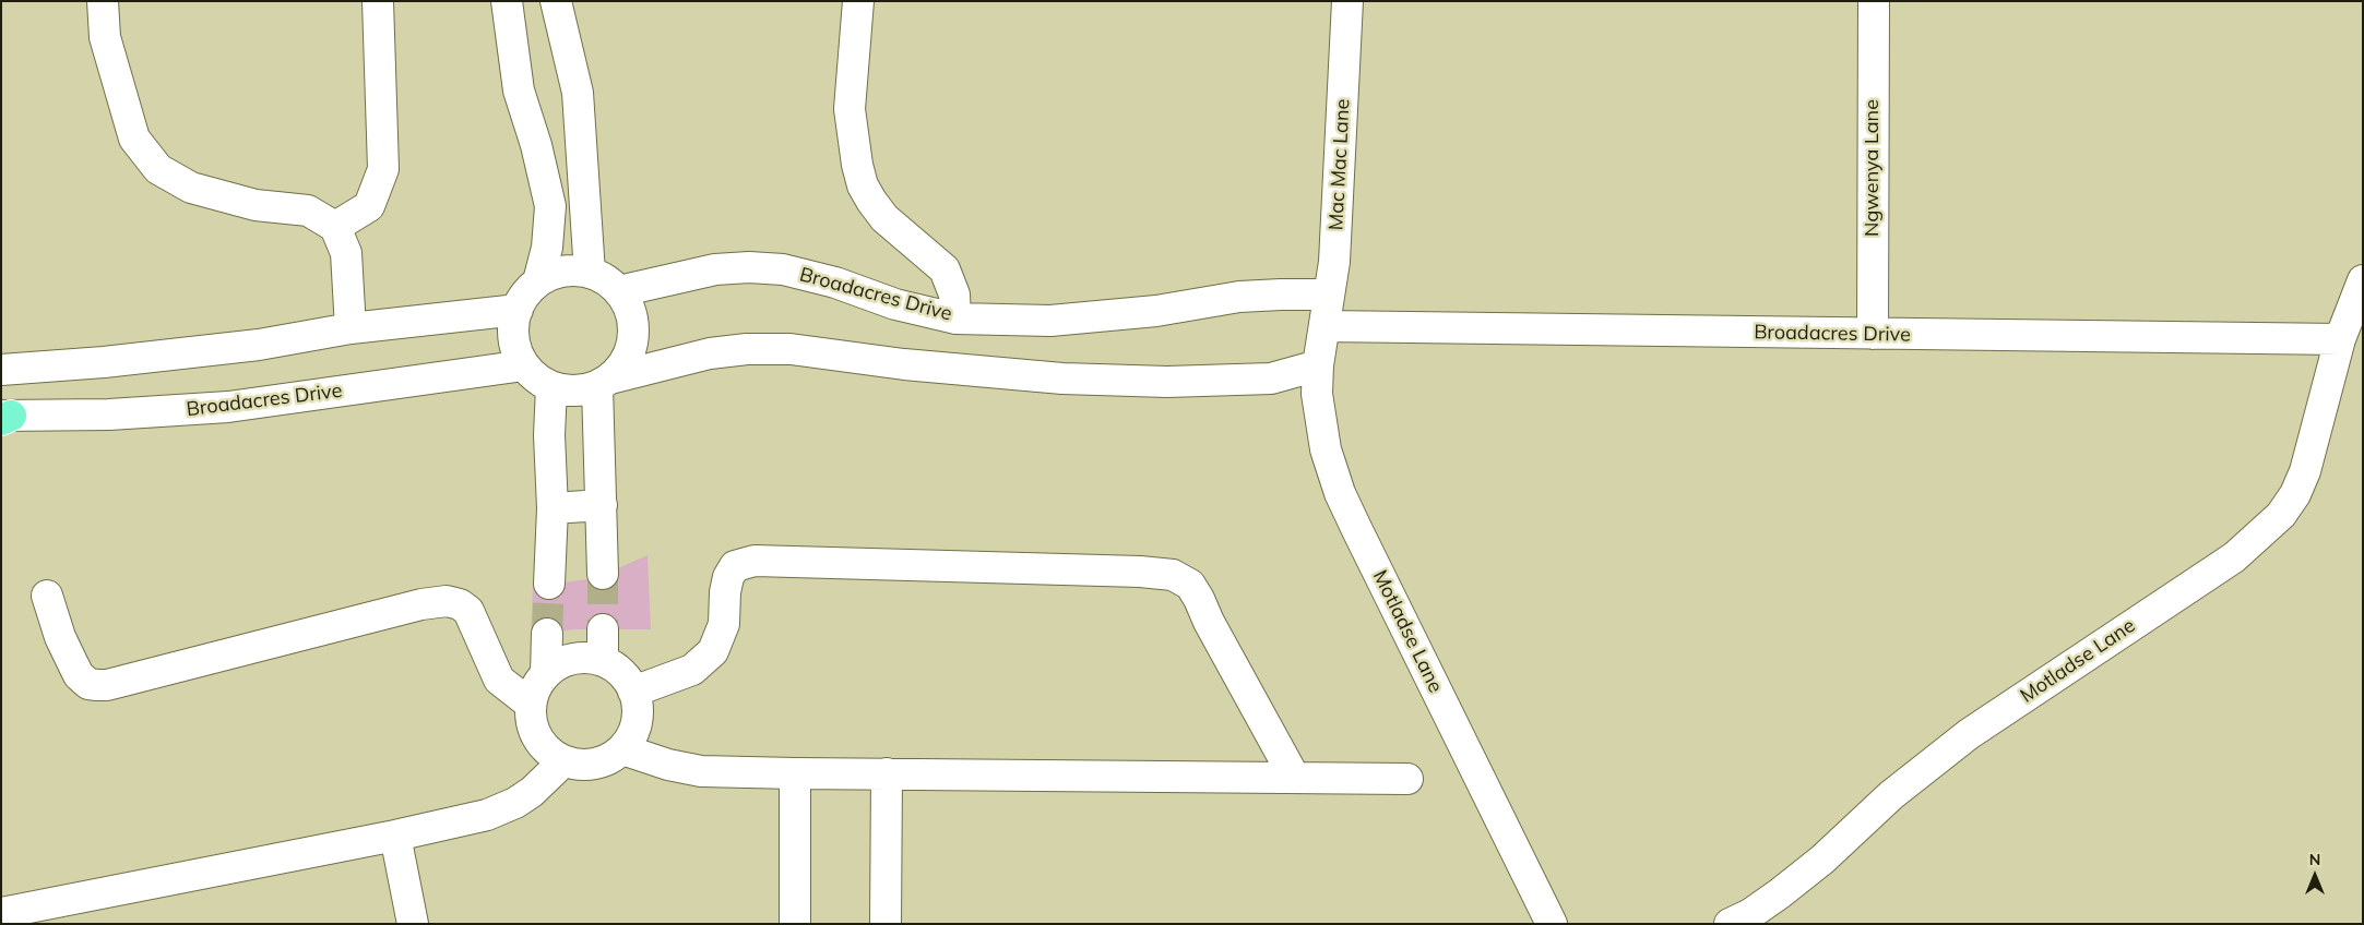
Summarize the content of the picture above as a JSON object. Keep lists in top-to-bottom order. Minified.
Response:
{"streets":{"street":["Mac Mac Lane","Ngwenya Lane","Broadacres Drive","Motladse Lane"]},"crossings":[["Mac Mac Lane","Broadacres Drive"],["Mac Mac Lane","Motladse Lane"],["Ngwenya Lane","Broadacres Drive"],["Broadacres Drive","Motladse Lane"]],"north":"top"}
